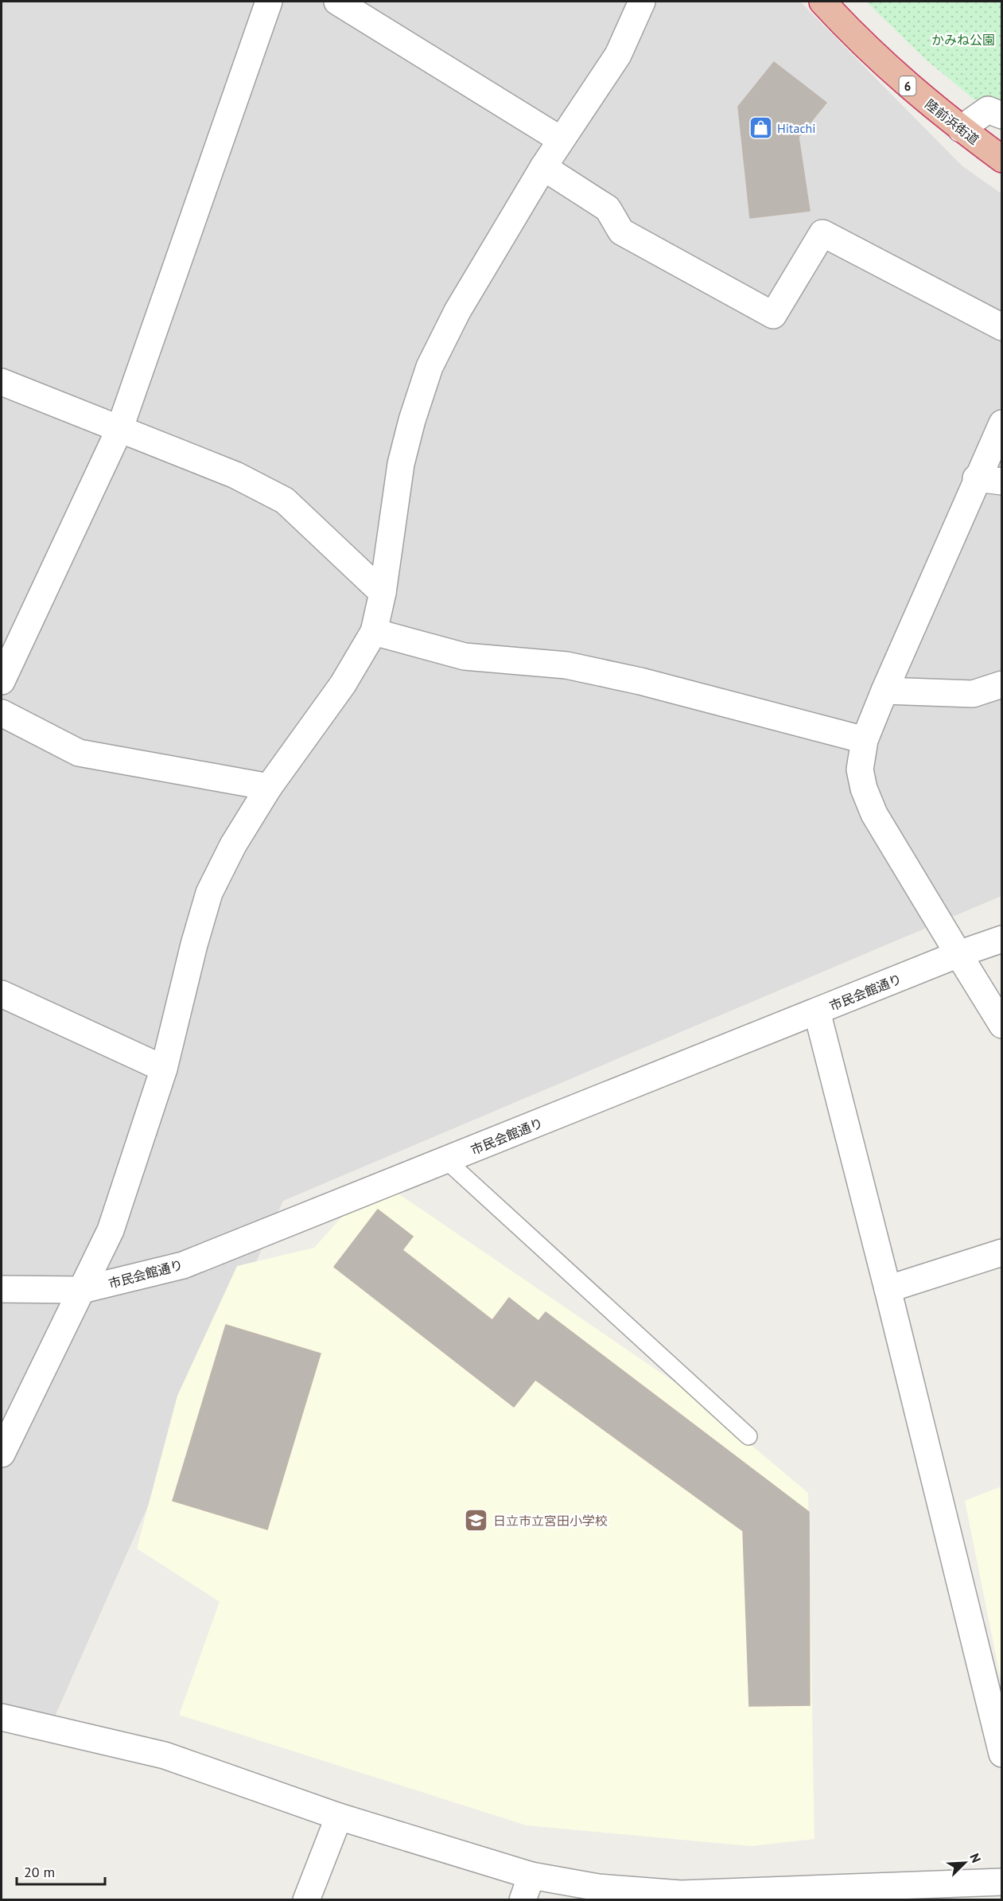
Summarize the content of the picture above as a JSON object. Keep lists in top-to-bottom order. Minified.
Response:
{"streets":{"highway":["6","陸前浜街道"],"street":["市民会館通り"]},"parks":["かみね公園"],"places":{"shop":["Hitachi"],"school or university":["日立市立宮田小学校"]},"scale_bar":"20 m","north":"top right"}
